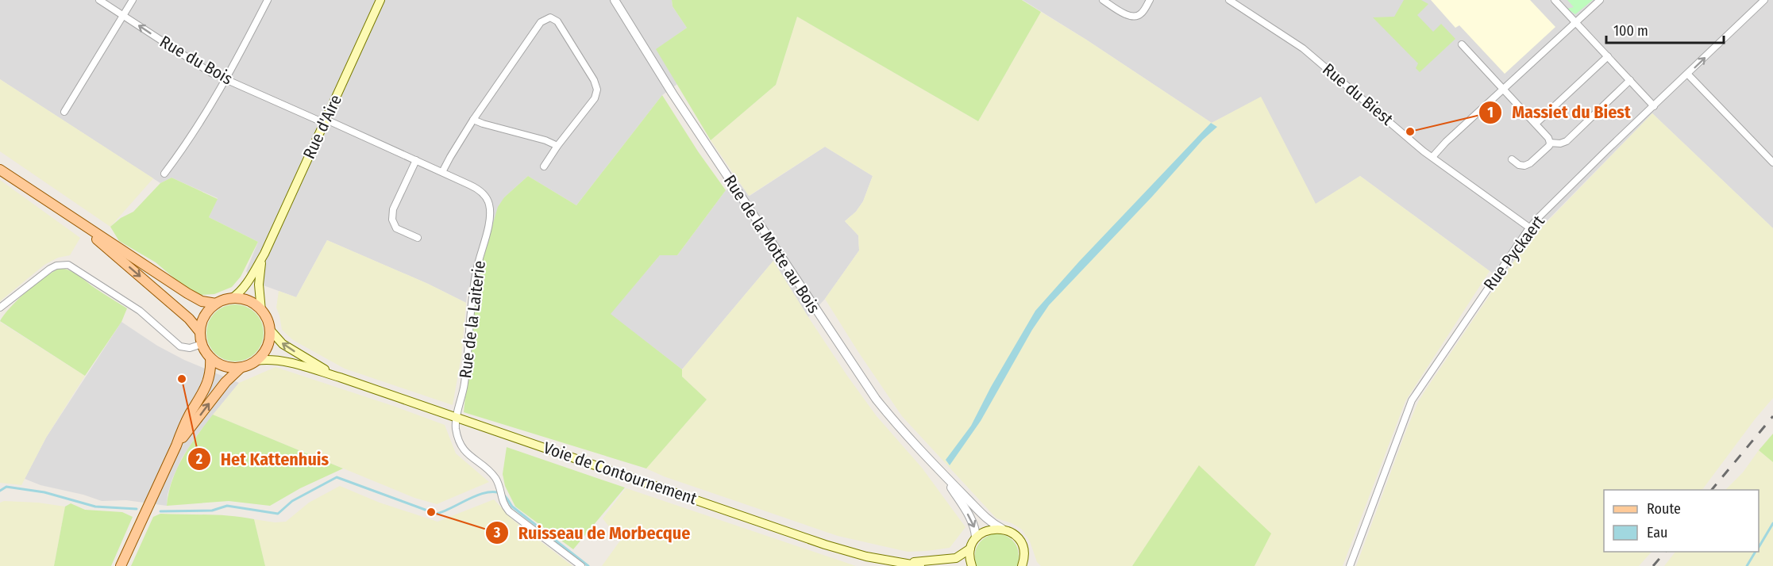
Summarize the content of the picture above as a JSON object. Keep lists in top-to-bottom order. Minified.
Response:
{"streets":{"main road":["Rue d'Aire","Voie de Contournement"],"street":["Rue du Bois","Rue du Biest","Rue de la Motte au Bois","Rue Pyckaert","Rue de la Laiterie"]},"crossings":[["Rue du Bois","Rue d'Aire"],["Rue du Bois","Rue de la Laiterie"],["Rue du Biest","Rue Pyckaert"],["Rue d'Aire","Rue de la Laiterie"],["Rue d'Aire","Voie de Contournement"],["Rue de la Laiterie","Voie de Contournement"]],"one_way":["Rue du Bois"],"places":["Massiet du Biest","Het Kattenhuis","Ruisseau de Morbecque"],"legend":["Route","Eau"],"scale_bar":"100 m"}
